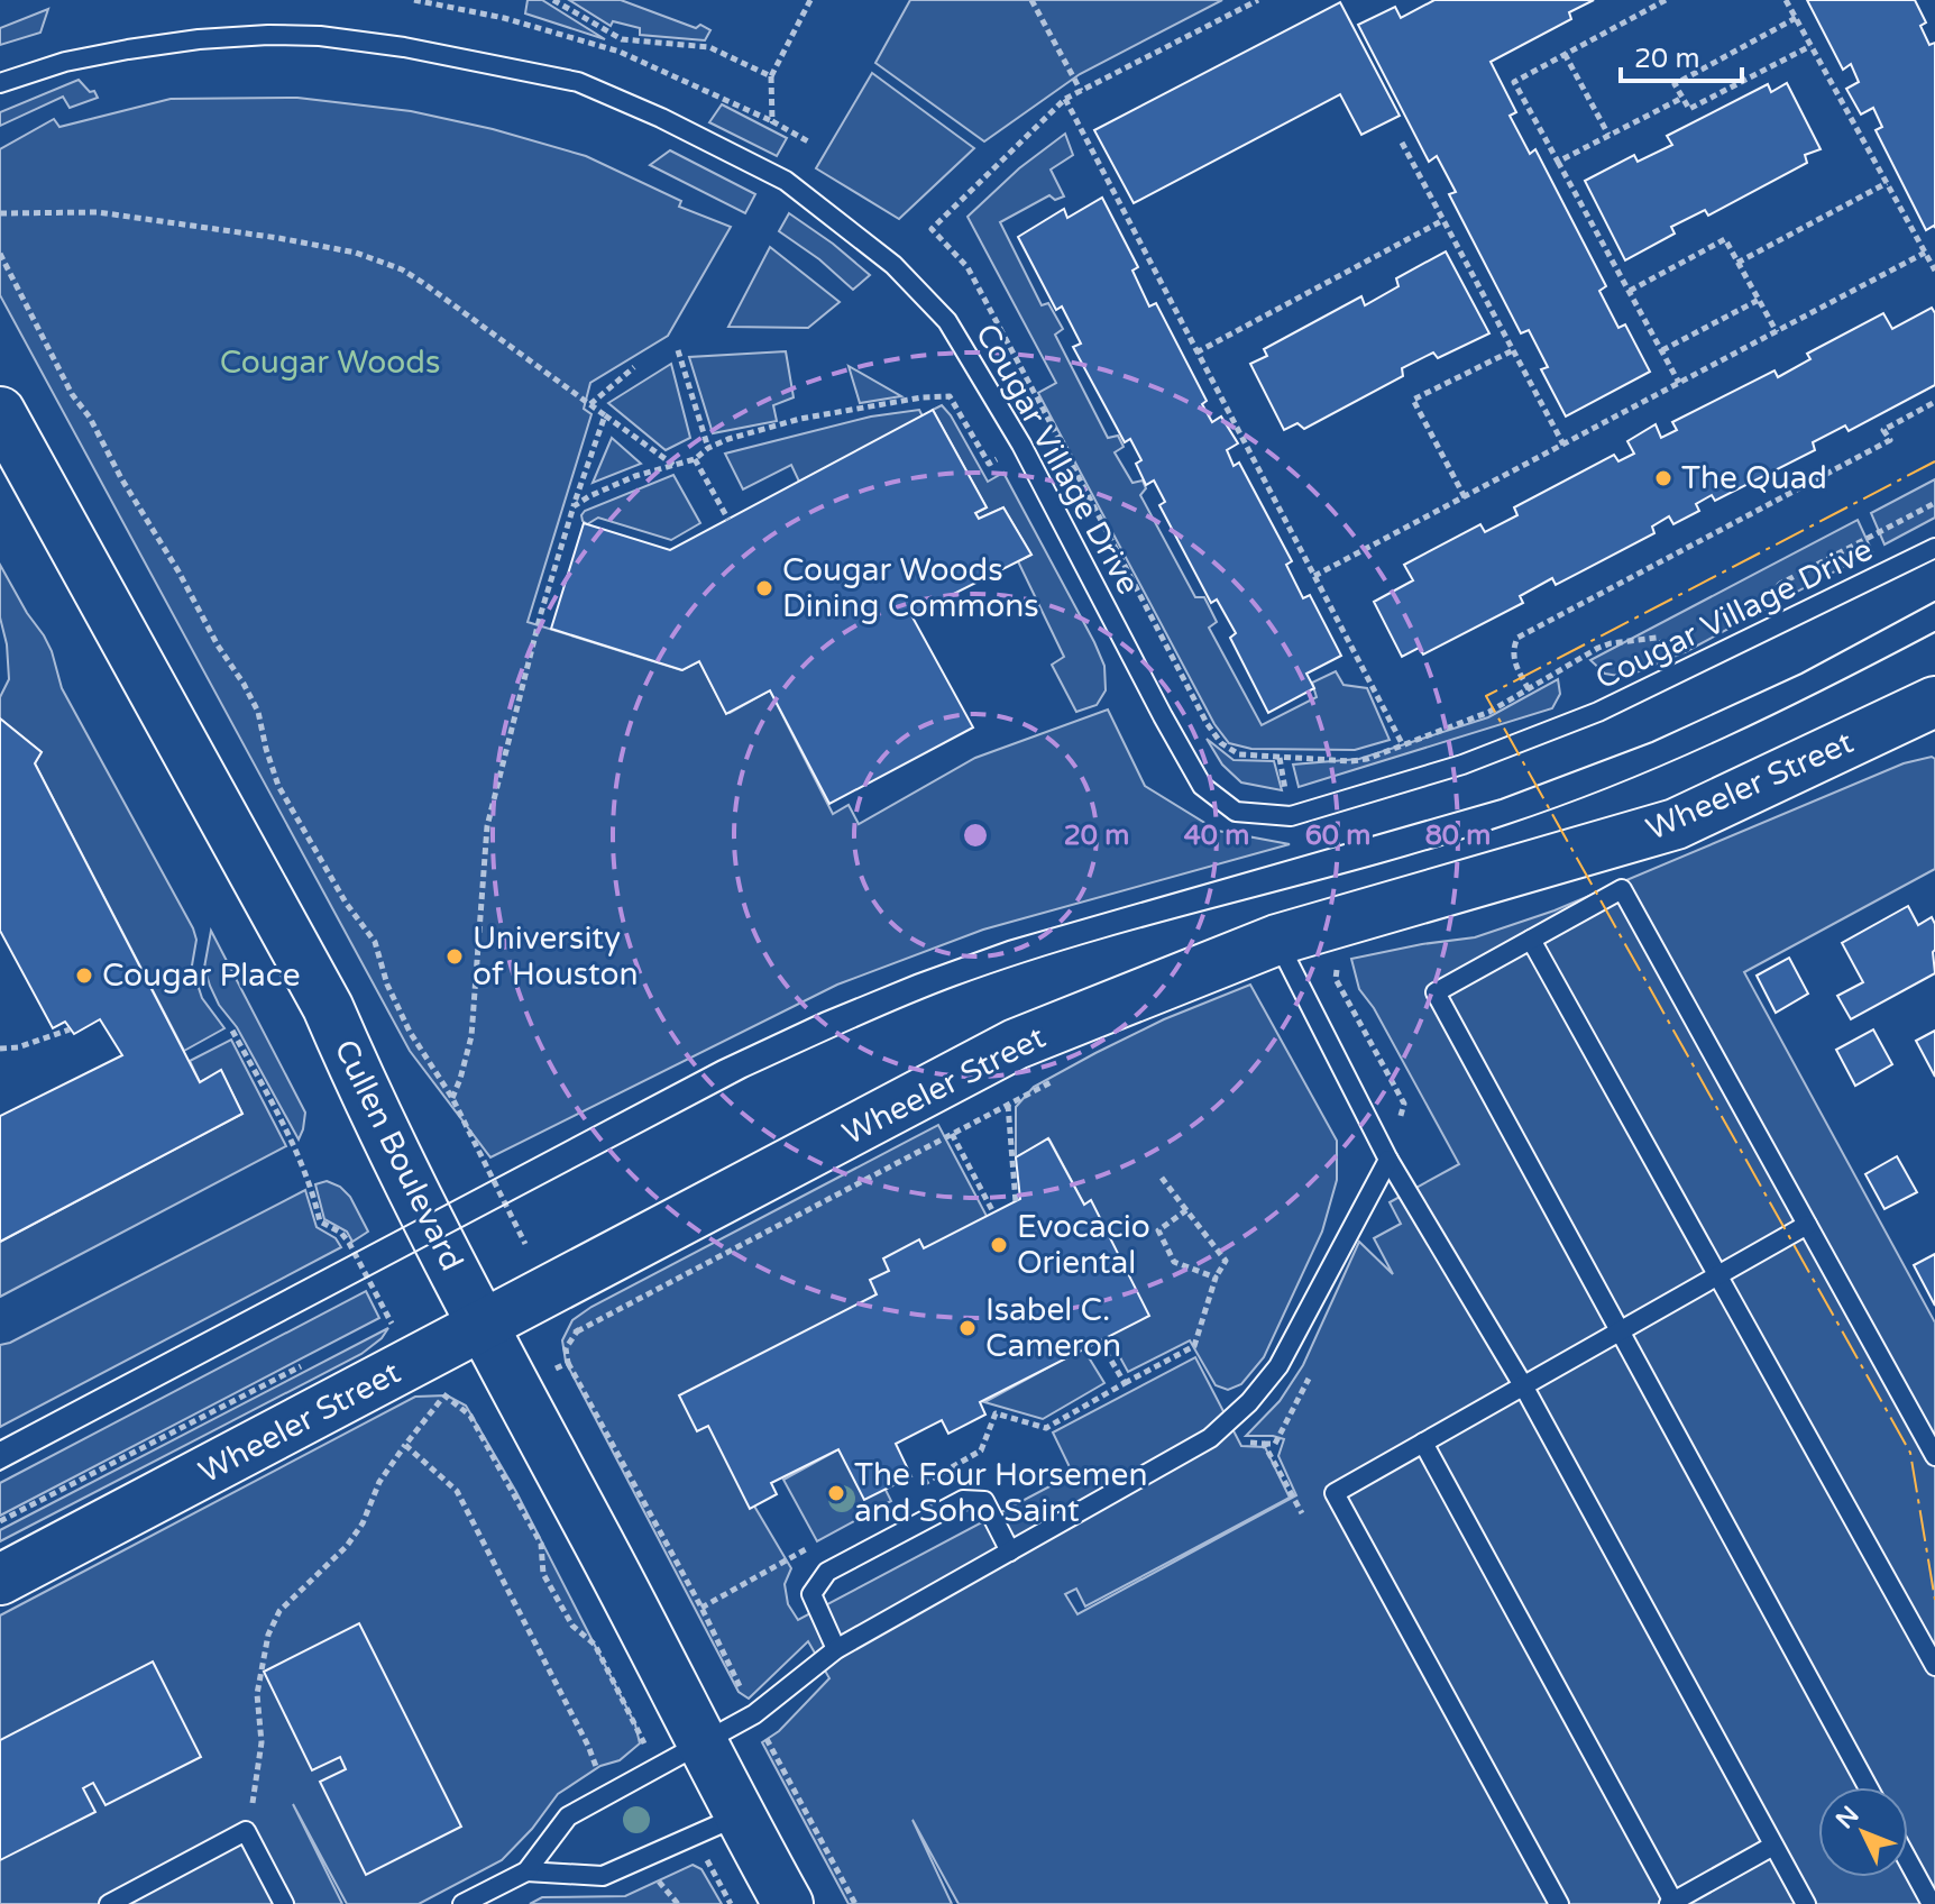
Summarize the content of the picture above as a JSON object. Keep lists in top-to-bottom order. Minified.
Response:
{"streets":{"main road":["Wheeler Street","Cullen Boulevard"],"lane":["Cougar Village Drive"]},"crossings":[["Wheeler Street","Cullen Boulevard"]],"parks":["Cougar Woods"],"places":["The Quad","Cougar Woods Dining Commons","University of Houston","Cougar Place","Evocacio Oriental","Isabel C. Cameron","The Four Horsemen and Soho Saint"],"scale_bar":"20 m","north":"top left","rings":["20 m","40 m","60 m","80 m"]}
